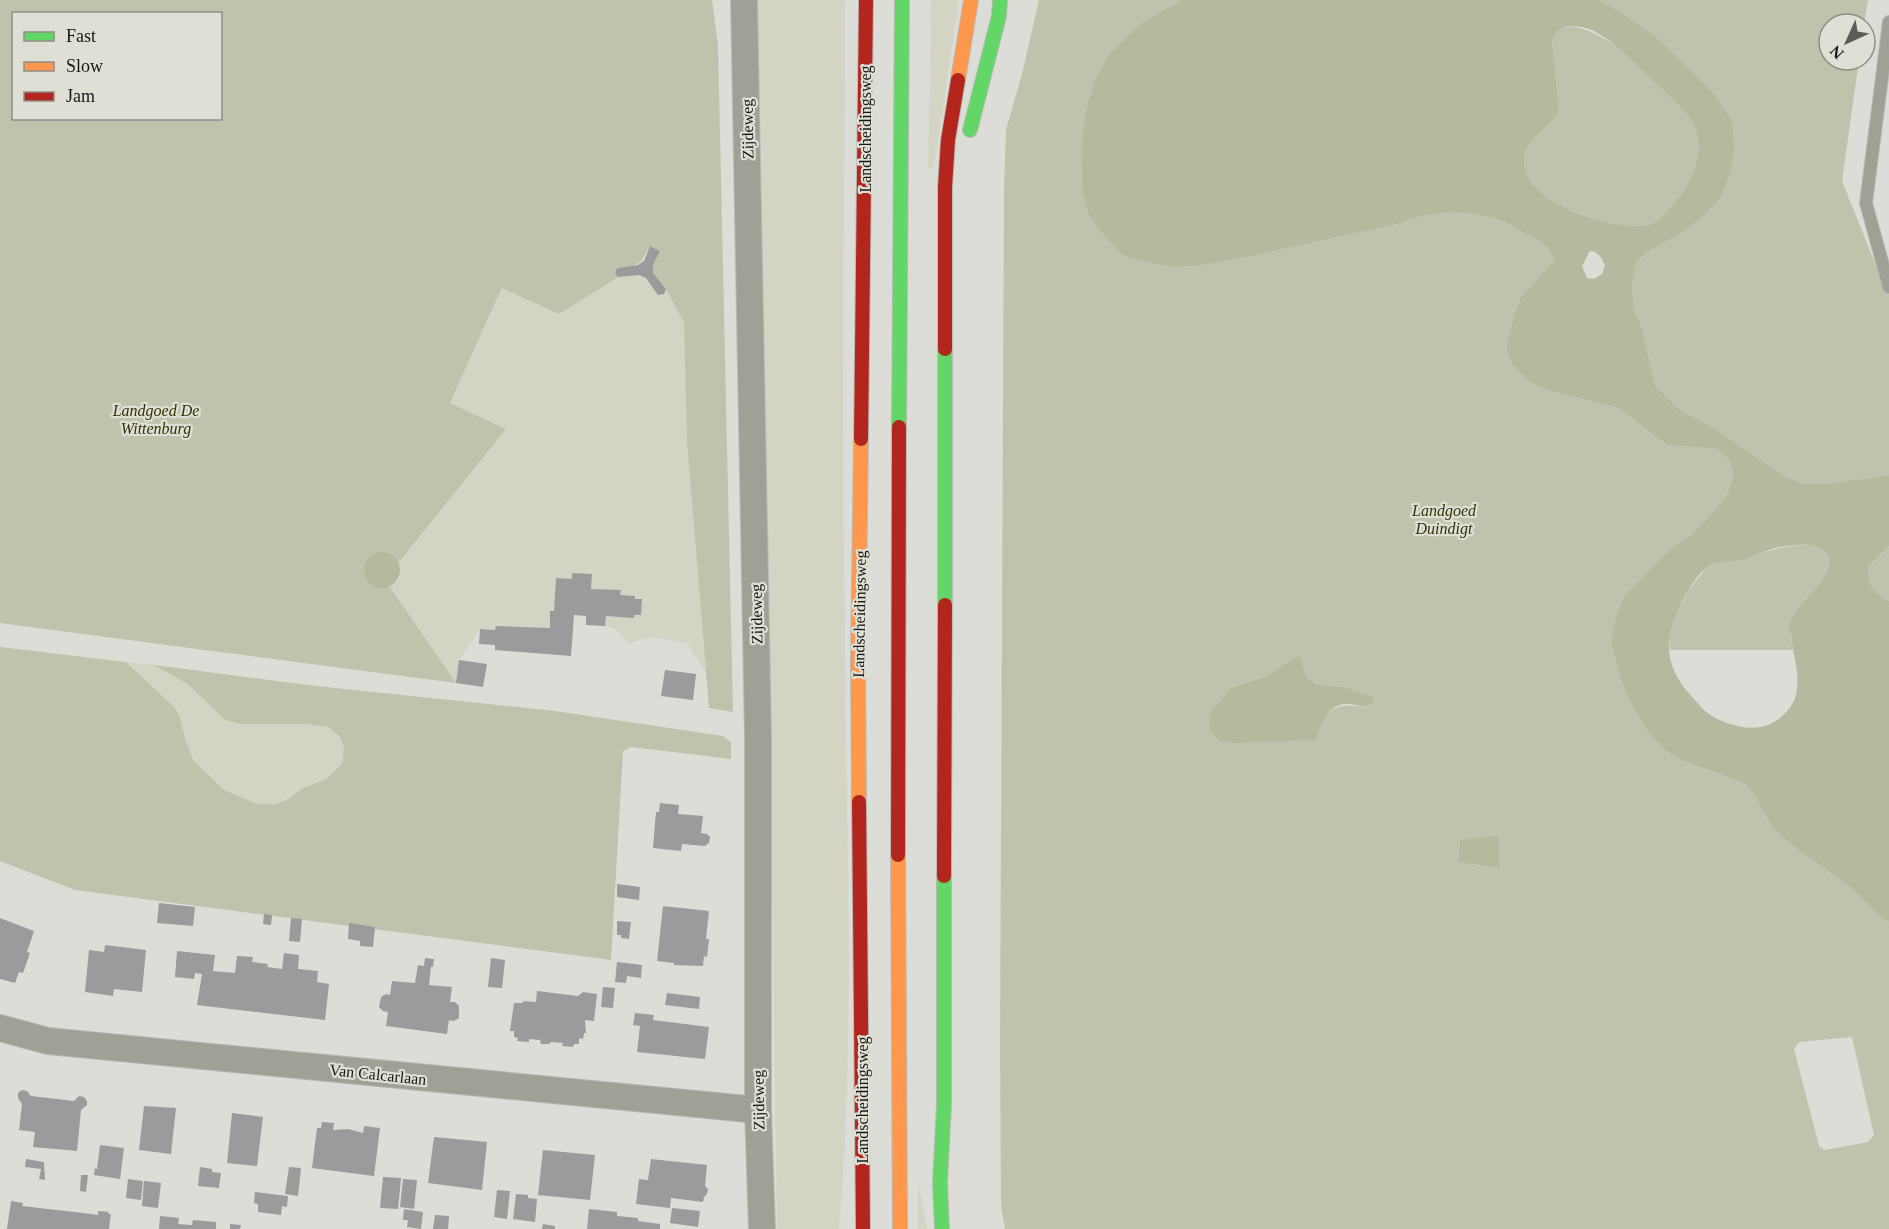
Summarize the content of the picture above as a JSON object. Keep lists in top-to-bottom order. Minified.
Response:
{"streets":{"main road":["Landscheidingsweg"],"street":["Zijdeweg","Van Calcarlaan"]},"crossings":[["Zijdeweg","Van Calcarlaan"]],"parks":["Landgoed De Wittenburg","Landgoed Duindigt"],"legend":["Fast","Slow","Jam"],"north":"bottom left"}
